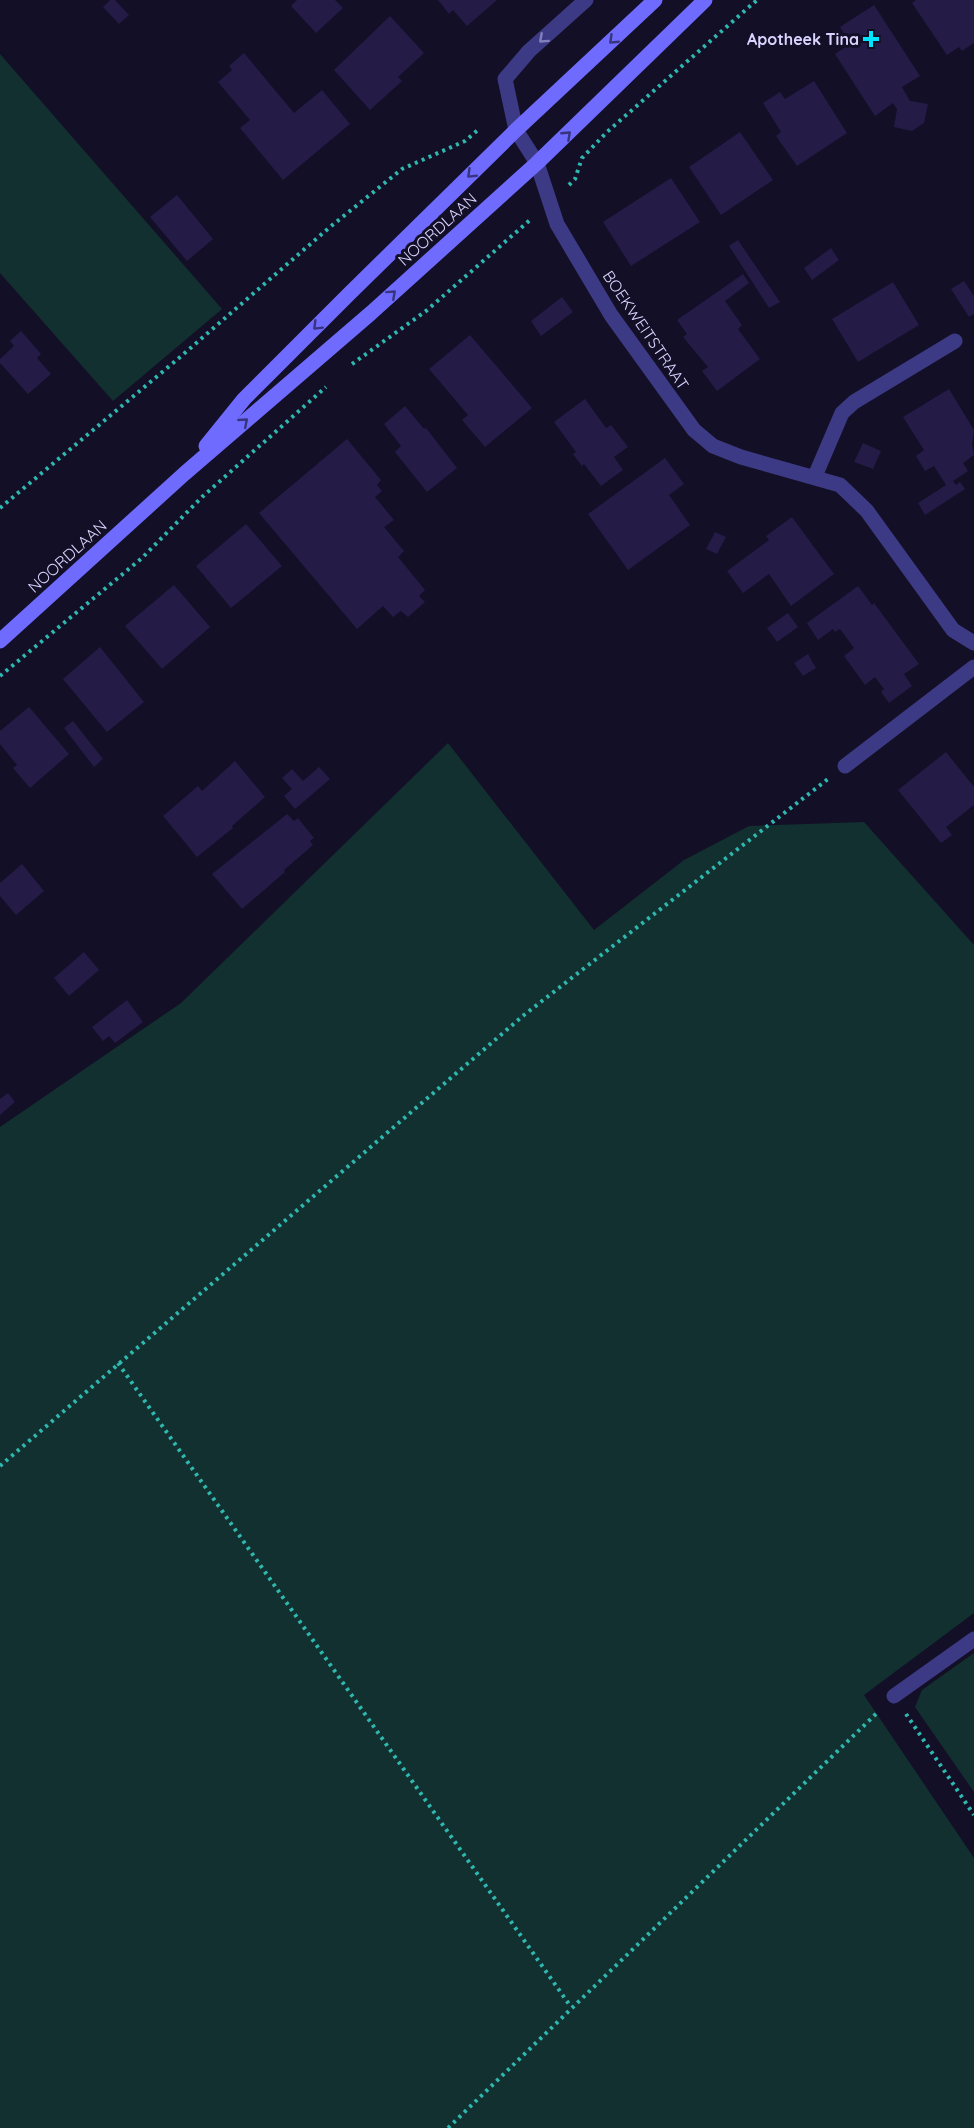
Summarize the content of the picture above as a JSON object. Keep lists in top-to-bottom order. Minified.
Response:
{"streets":{"main road":["NOORDLAAN"],"street":["BOEKWEITSTRAAT"]},"crossings":[["NOORDLAAN","BOEKWEITSTRAAT"]],"places":{"health":["Apotheek Tina"]}}
